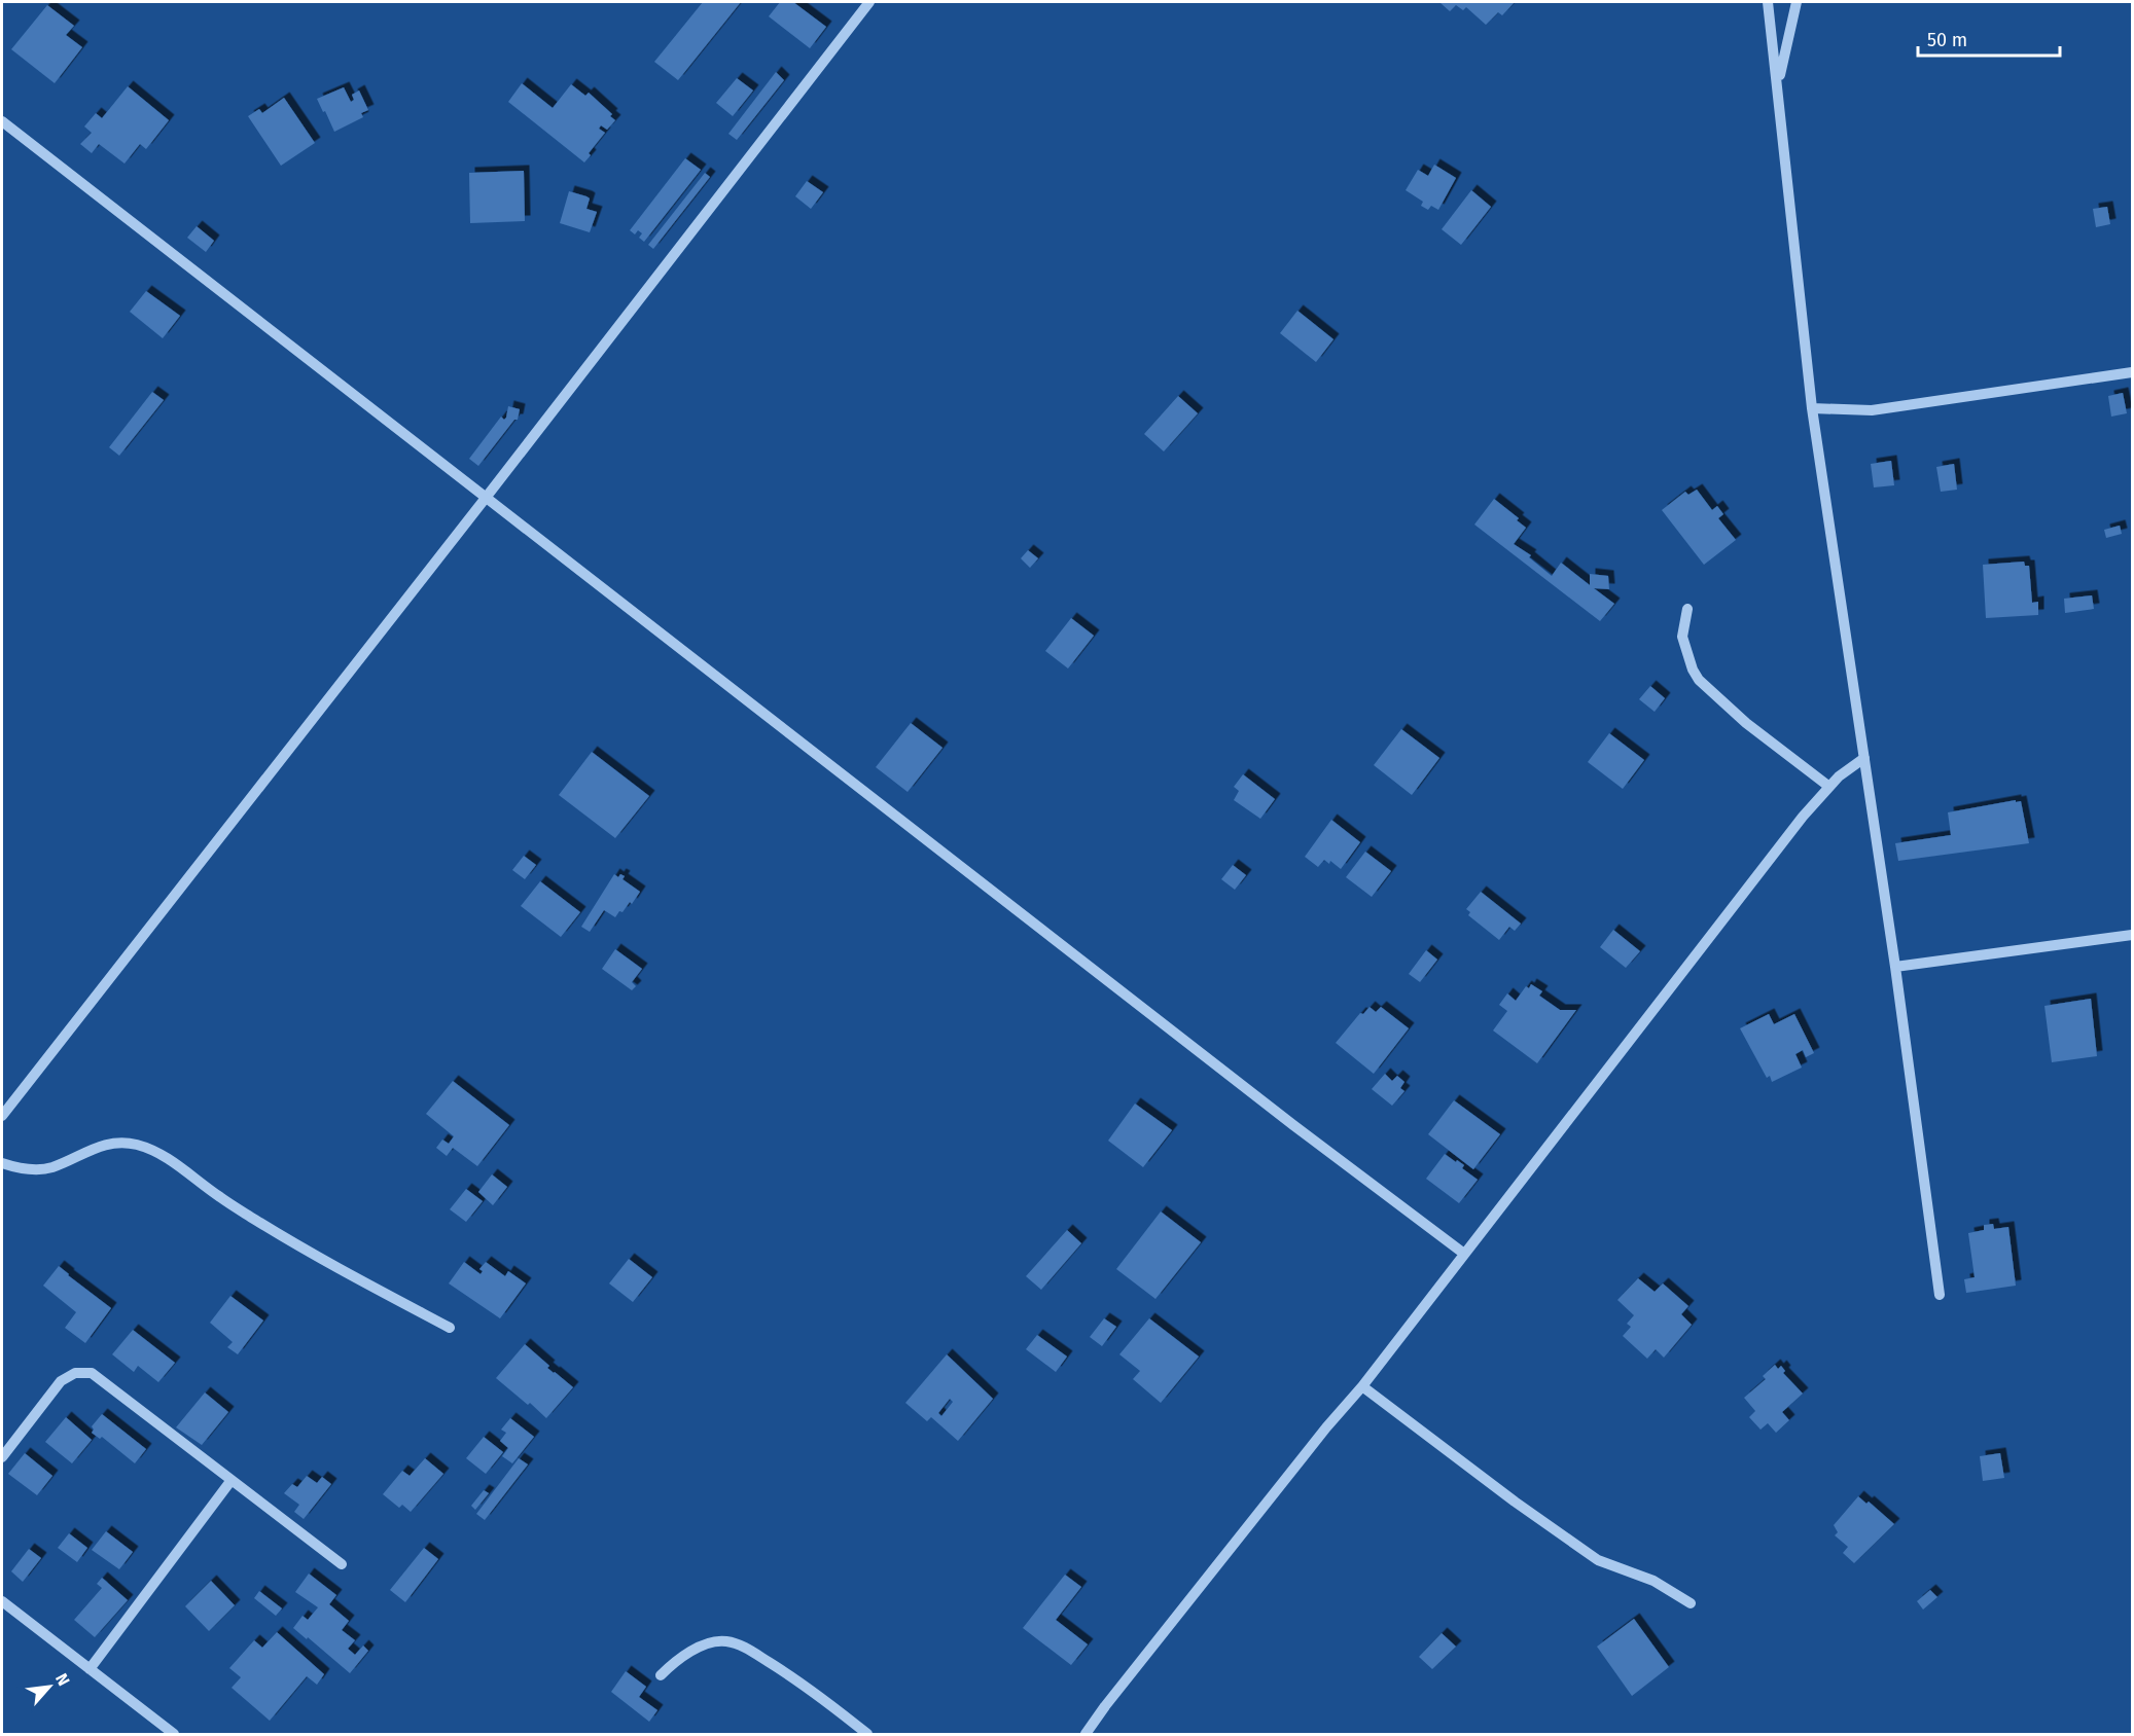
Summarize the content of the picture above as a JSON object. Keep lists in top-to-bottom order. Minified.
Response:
{"scale_bar":"50 m","north":"top right"}
